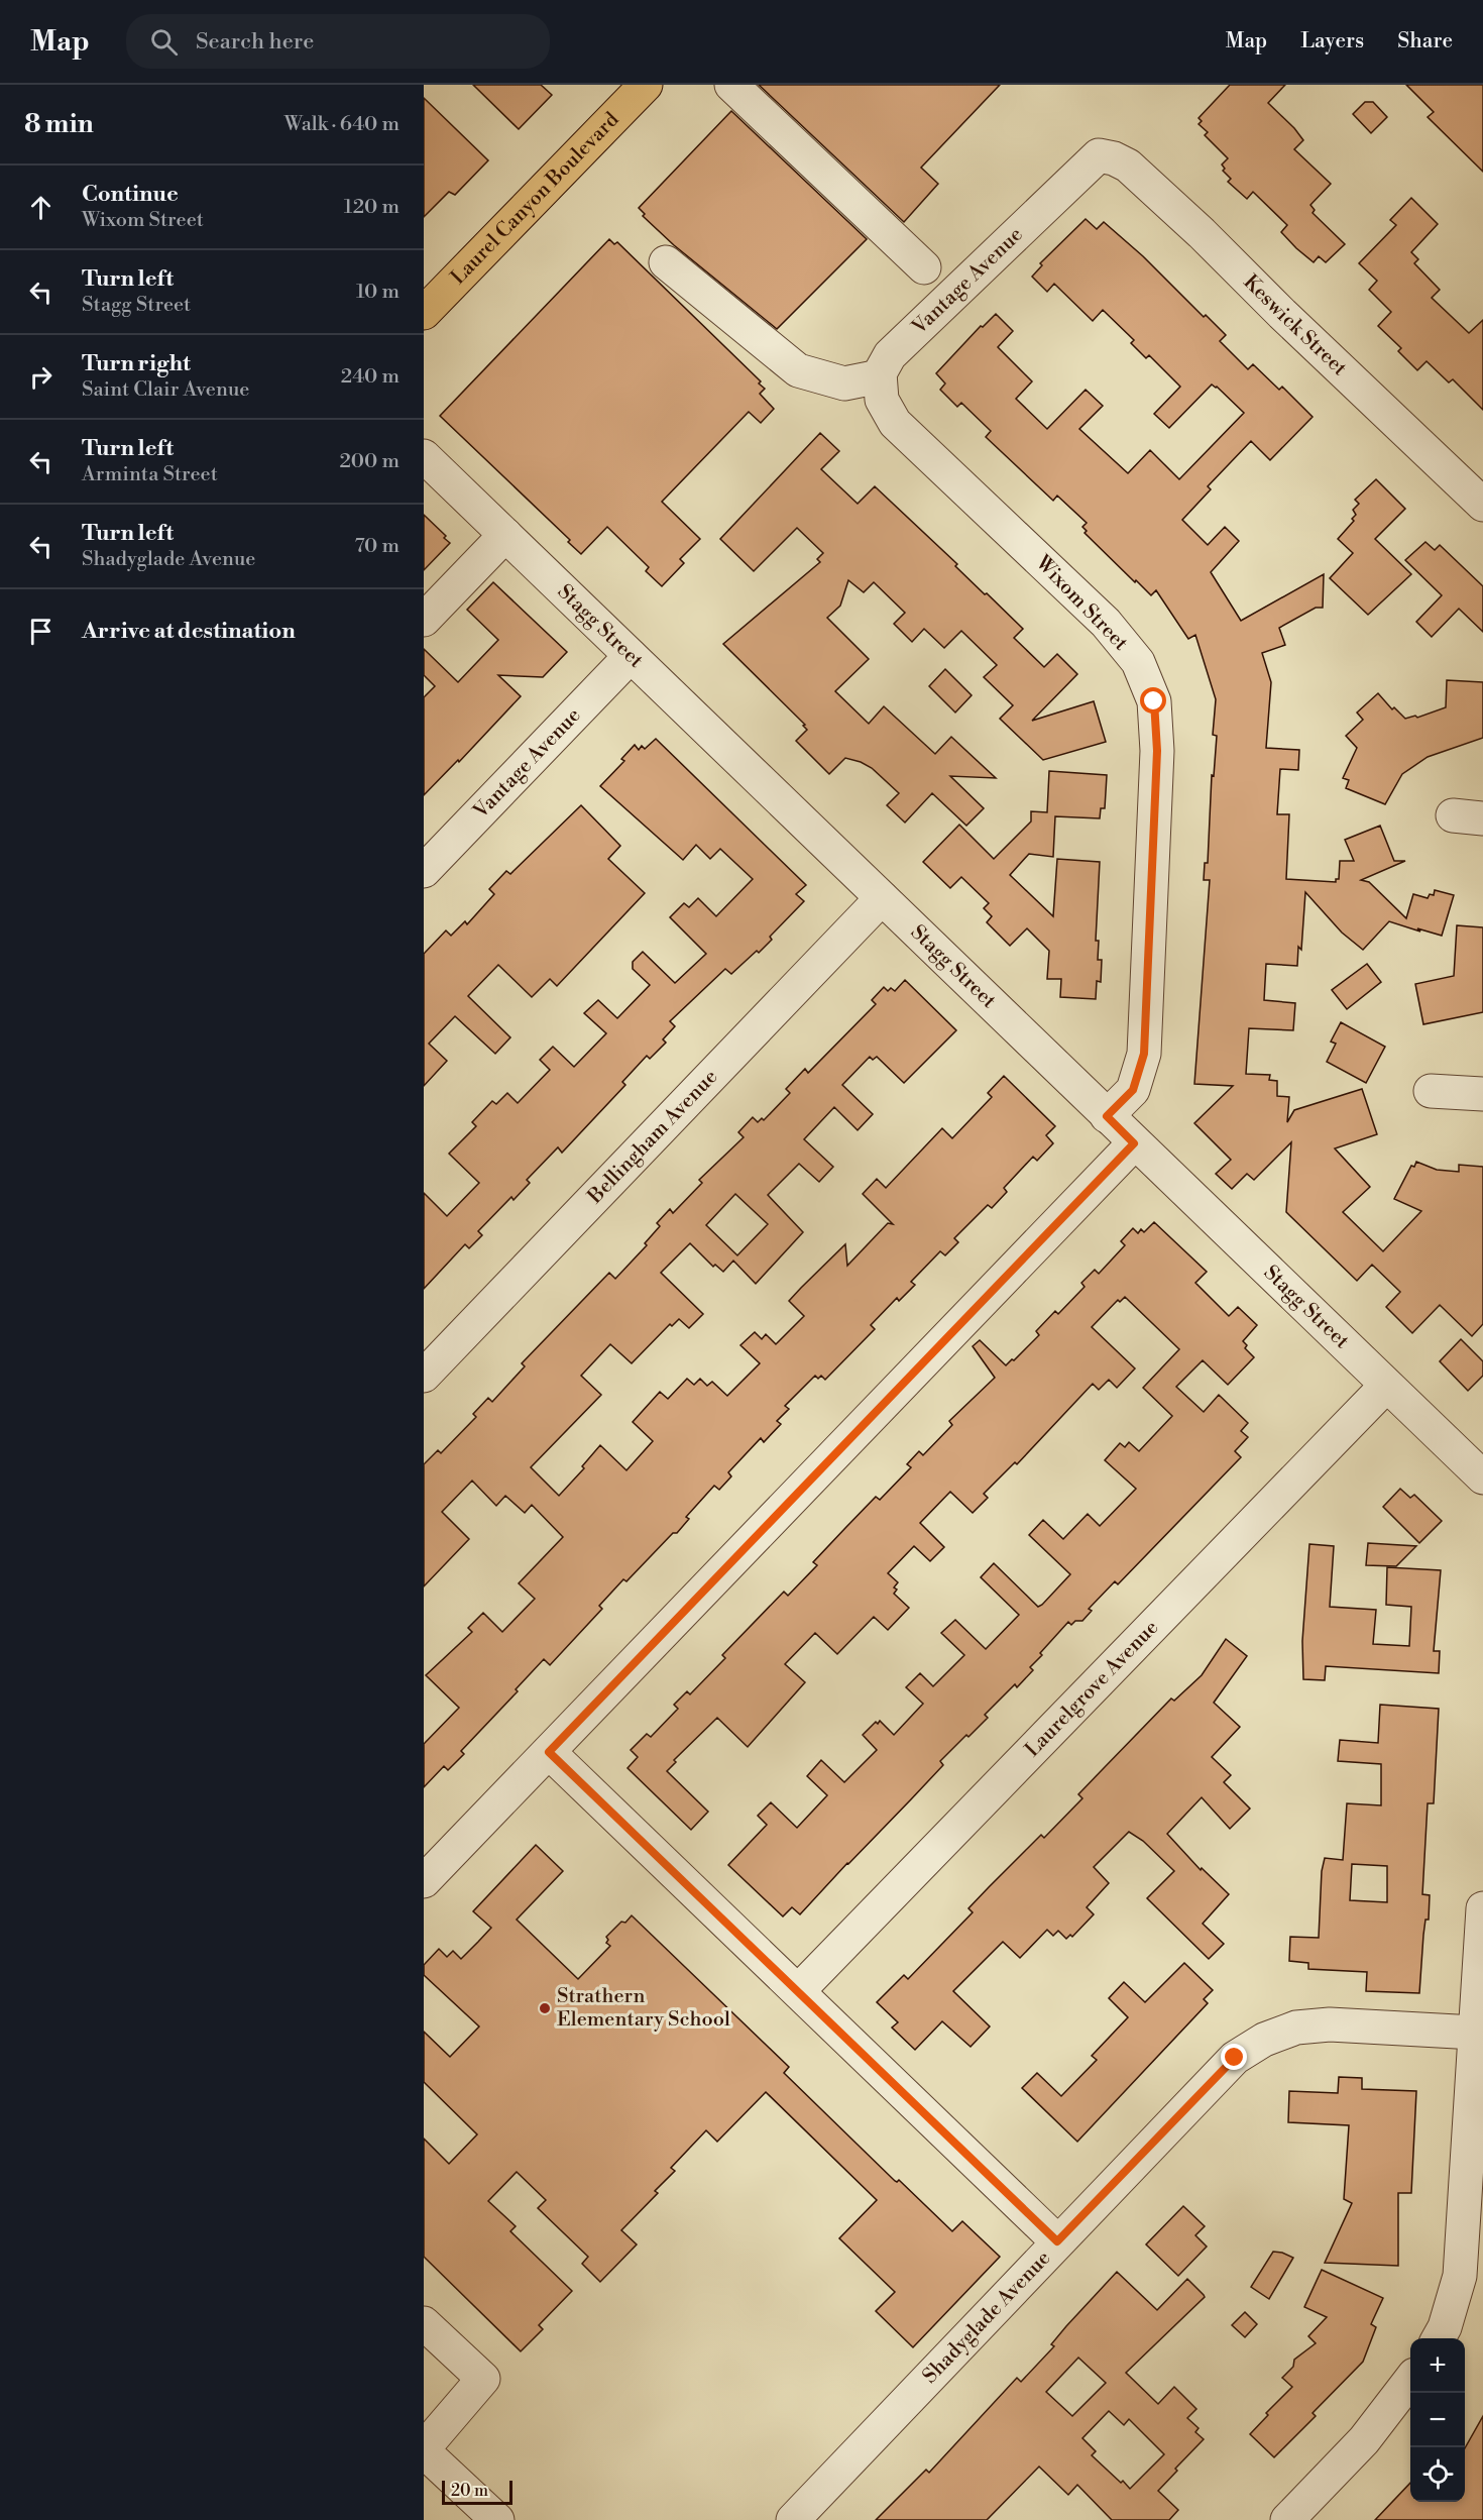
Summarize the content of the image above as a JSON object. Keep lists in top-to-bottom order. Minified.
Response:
{"streets":{"main road":["Laurel Canyon Boulevard"],"street":["Vantage Avenue","Keswick Street","Wixom Street","Stagg Street","Bellingham Avenue","Laurelgrove Avenue","Shadyglade Avenue"]},"crossings":[["Vantage Avenue","Keswick Street"],["Vantage Avenue","Wixom Street"],["Vantage Avenue","Stagg Street"],["Wixom Street","Stagg Street"],["Stagg Street","Bellingham Avenue"],["Stagg Street","Laurelgrove Avenue"]],"places":["Strathern Elementary School"],"scale_bar":"20 m","page":{"header":"Map","search":"Search here","nav":["Map","Layers","Share"],"heading":["8 min","Walk · 640 m"],"list":[["Continue","Wixom Street","120 m"],["Turn left","Stagg Street","10 m"],["Turn right","Saint Clair Avenue","240 m"],["Turn left","Arminta Street","200 m"],["Turn left","Shadyglade Avenue","70 m"],"Arrive at destination"],"map_buttons":["+","−"],"scale":"20 m"}}
